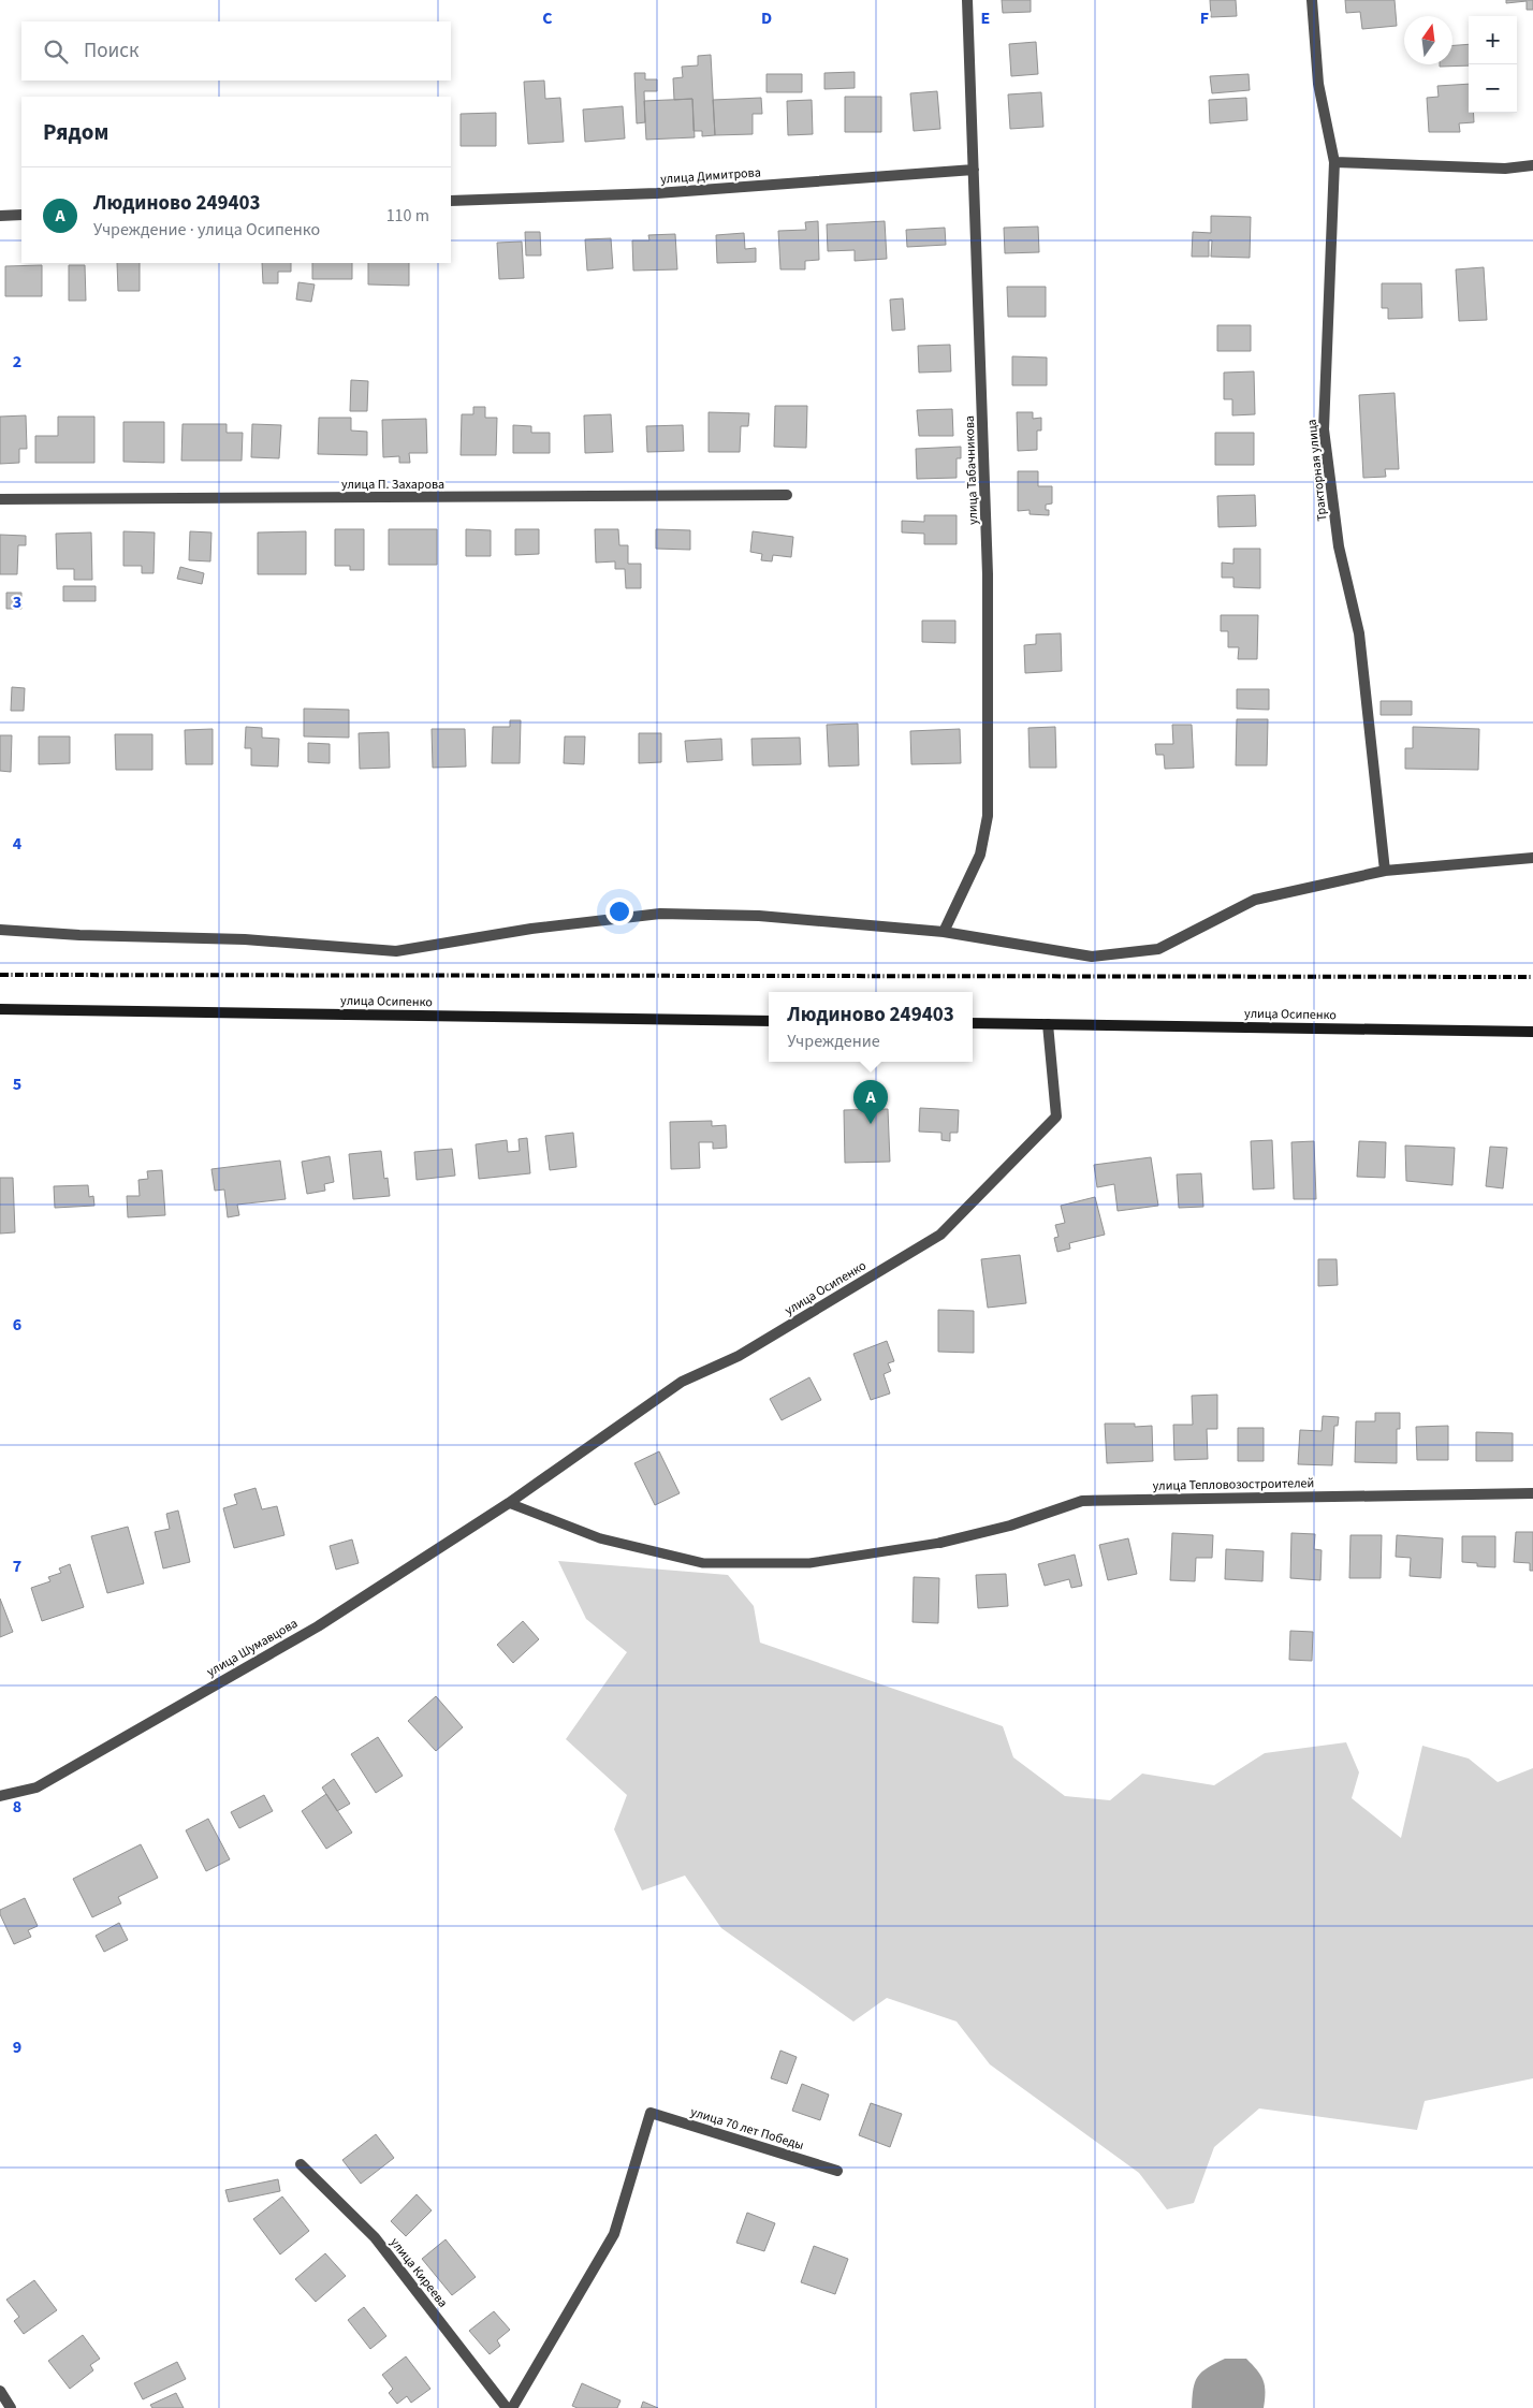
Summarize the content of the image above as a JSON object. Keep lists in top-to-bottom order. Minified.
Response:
{"streets":{"street":["улица Димитрова","улица Табачникова","Тракторная улица","улица П. Захарова","улица Осипенко","улица Тепловозостроителей","улица Шумавцова","улица 70 лет Победы","улица Киреева"]},"crossings":[["улица Димитрова","улица Табачникова"],["улица Осипенко","улица Шумавцова"]],"north":"top","page":{"map_buttons":["+","−"],"search":"Поиск","heading":"Рядом","list":[{"mark":"A","name":"Людиново 249403","note":"Учреждение · улица Осипенко","value":"110 m"}],"popup":["Людиново 249403","Учреждение"],"pins":"A"},"grid":{"columns":["C","D","E","F"],"rows":["2","3","4","5","6","7","8","9"]}}
